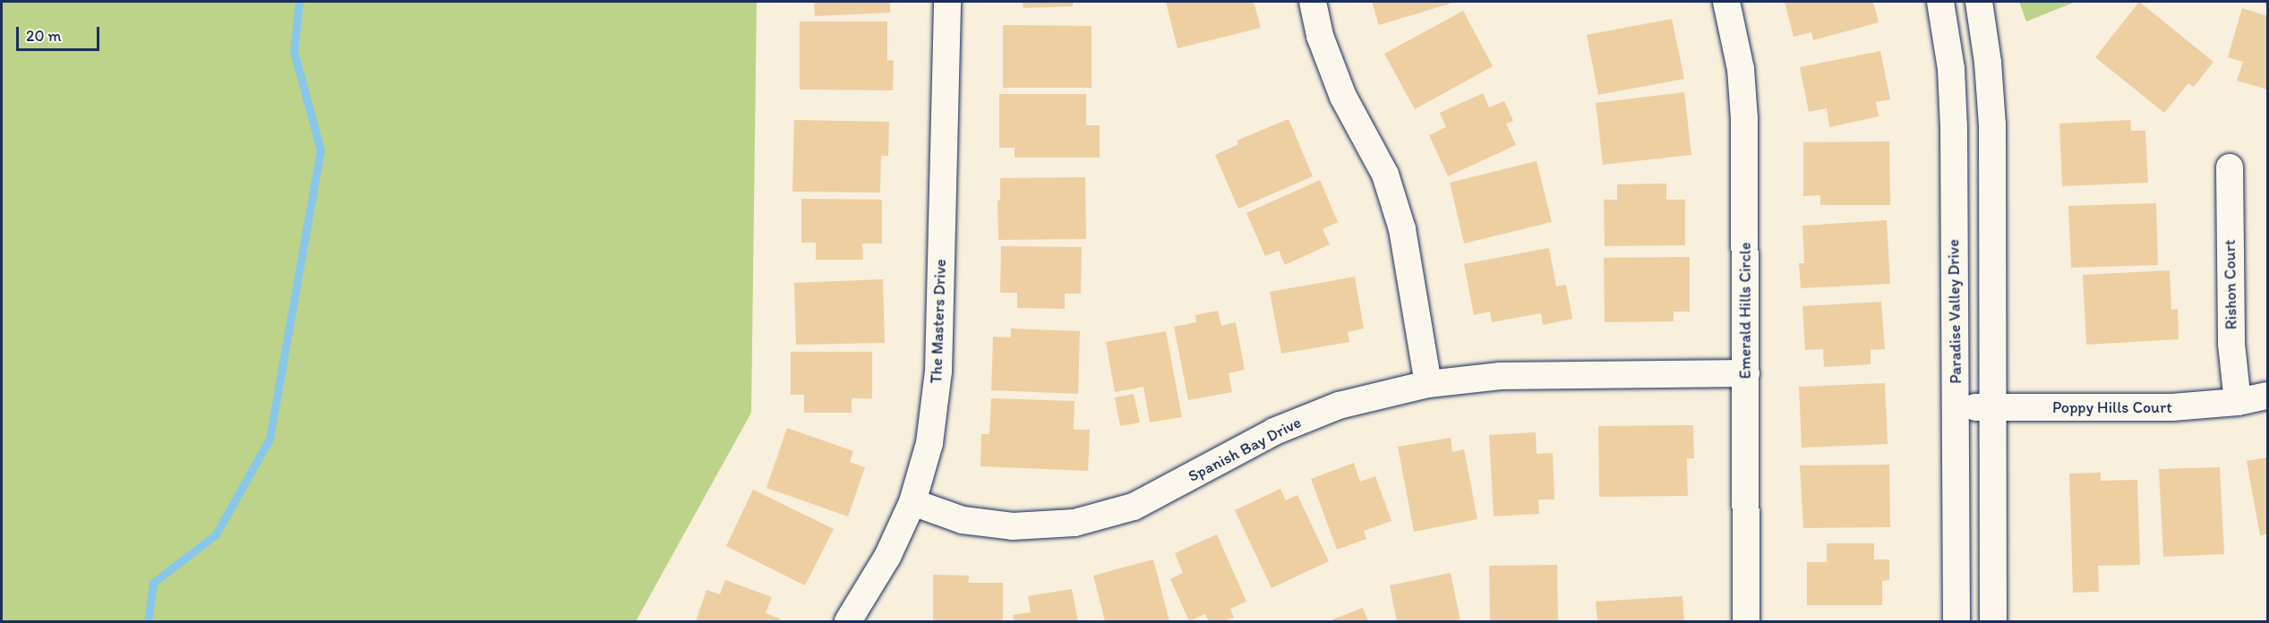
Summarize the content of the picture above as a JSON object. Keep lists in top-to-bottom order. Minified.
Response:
{"streets":{"street":["Rishon Court","Emerald Hills Circle","Paradise Valley Drive","The Masters Drive","Poppy Hills Court","Spanish Bay Drive"]},"crossings":[["Rishon Court","Poppy Hills Court"],["Emerald Hills Circle","Spanish Bay Drive"],["Paradise Valley Drive","Poppy Hills Court"],["The Masters Drive","Spanish Bay Drive"]],"scale_bar":"20 m"}
